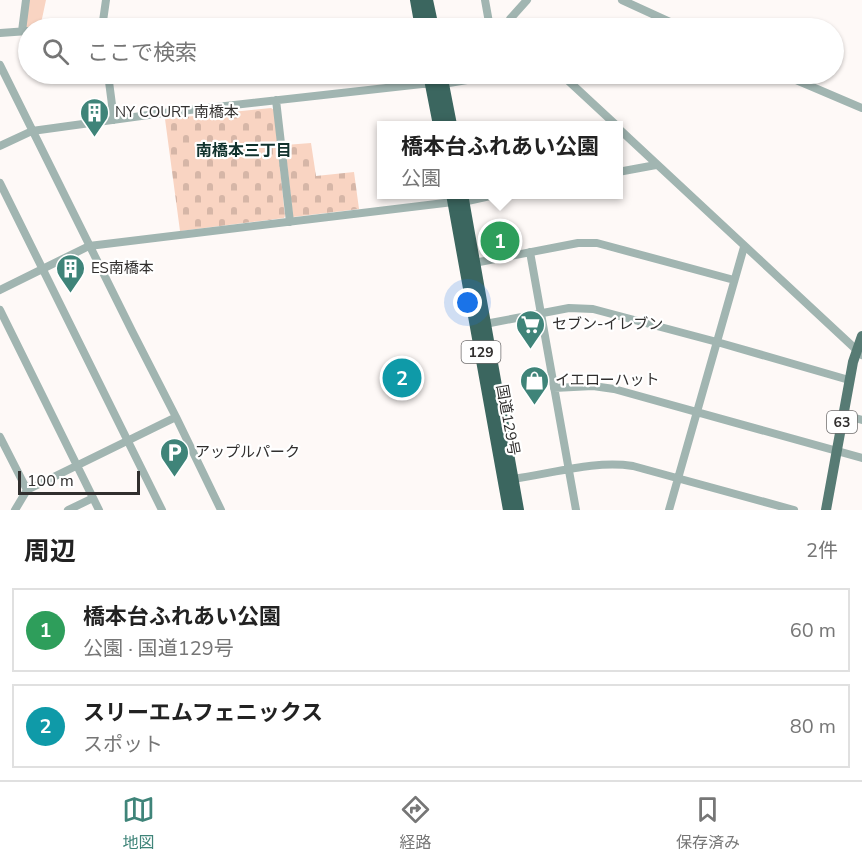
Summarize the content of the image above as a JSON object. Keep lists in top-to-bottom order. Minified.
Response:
{"streets":{"highway":["129","国道129号"],"main road":["63"]},"districts":["南橋本三丁目"],"places":{"building":["NY COURT 南橋本","ES南橋本"],"supermarket":["セブン-イレブン"],"shop":["イエローハット"],"parking":["アップルパーク"]},"scale_bar":"100 m","page":{"search":"ここで検索","popup":["橋本台ふれあい公園","公園"],"pins":["1","2"],"scale":"100 m","heading":["周辺","2件"],"list":[{"mark":"1","name":"橋本台ふれあい公園","note":"公園 · 国道129号","value":"60 m"},{"mark":"2","name":"スリーエムフェニックス","note":"スポット","value":"80 m"}],"nav":["地図","経路","保存済み"]}}
